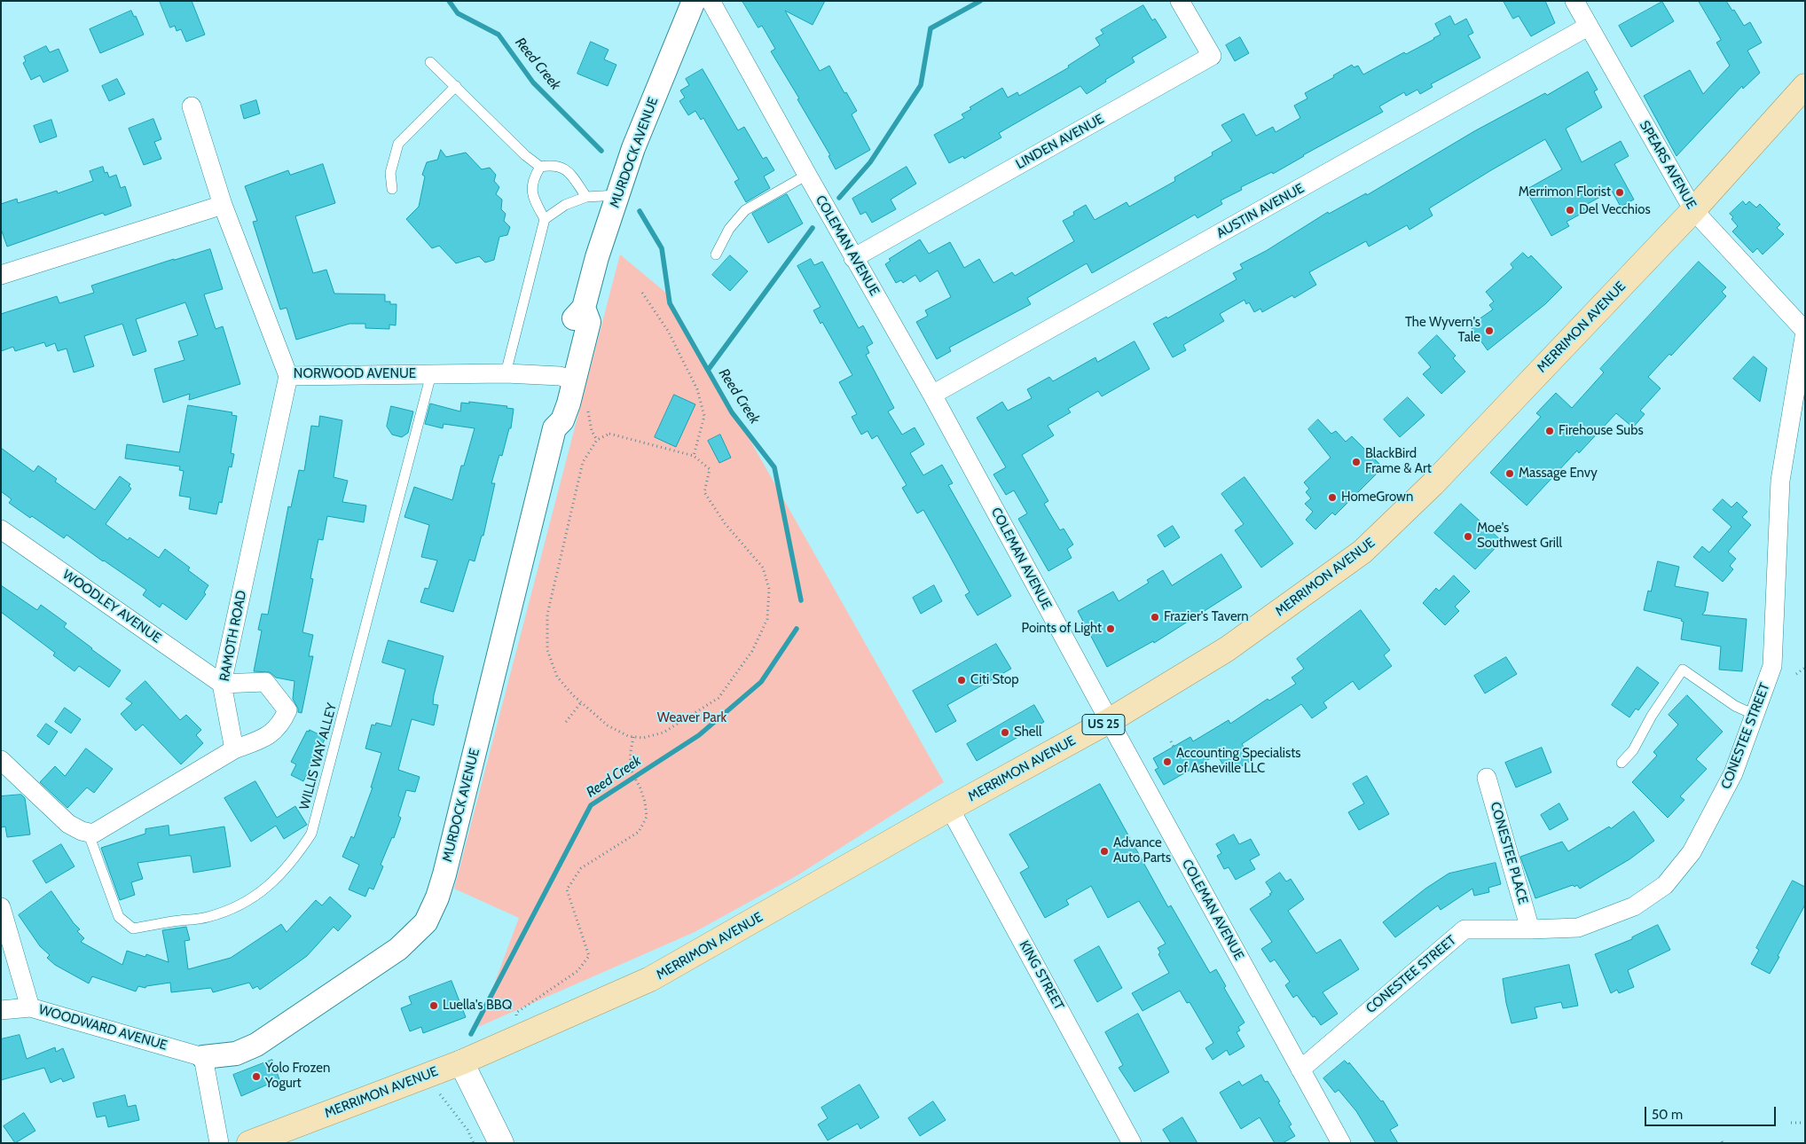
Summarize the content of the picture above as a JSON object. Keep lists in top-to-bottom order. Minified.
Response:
{"streets":{"main road":["MERRIMON AVENUE","US 25"],"street":["LINDEN AVENUE","MURDOCK AVENUE","SPEARS AVENUE","AUSTIN AVENUE","COLEMAN AVENUE","NORWOOD AVENUE","WOODLEY AVENUE","RAMOTH ROAD","CONESTEE STREET","CONESTEE PLACE","KING STREET","WOODWARD AVENUE"],"lane":["WILLIS WAY ALLEY"]},"crossings":[["LINDEN AVENUE","COLEMAN AVENUE"],["MURDOCK AVENUE","NORWOOD AVENUE"],["MURDOCK AVENUE","WOODWARD AVENUE"],["SPEARS AVENUE","AUSTIN AVENUE"],["SPEARS AVENUE","MERRIMON AVENUE"],["SPEARS AVENUE","CONESTEE STREET"],["AUSTIN AVENUE","COLEMAN AVENUE"],["COLEMAN AVENUE","MERRIMON AVENUE"],["COLEMAN AVENUE","CONESTEE STREET"],["MERRIMON AVENUE","KING STREET"],["NORWOOD AVENUE","RAMOTH ROAD"],["NORWOOD AVENUE","WILLIS WAY ALLEY"],["WOODLEY AVENUE","RAMOTH ROAD"],["CONESTEE STREET","CONESTEE PLACE"]],"water":["Reed Creek"],"parks":["Weaver Park"],"places":["Merrimon Florist","Del Vecchios","The Wyvern's Tale","Firehouse Subs","BlackBird Frame & Art","Massage Envy","HomeGrown","Moe's Southwest Grill","Frazier's Tavern","Points of Light","Citi Stop","Shell","Accounting Specialists of Asheville LLC","Advance Auto Parts","Luella's BBQ","Yolo Frozen Yogurt"],"scale_bar":"50 m"}
